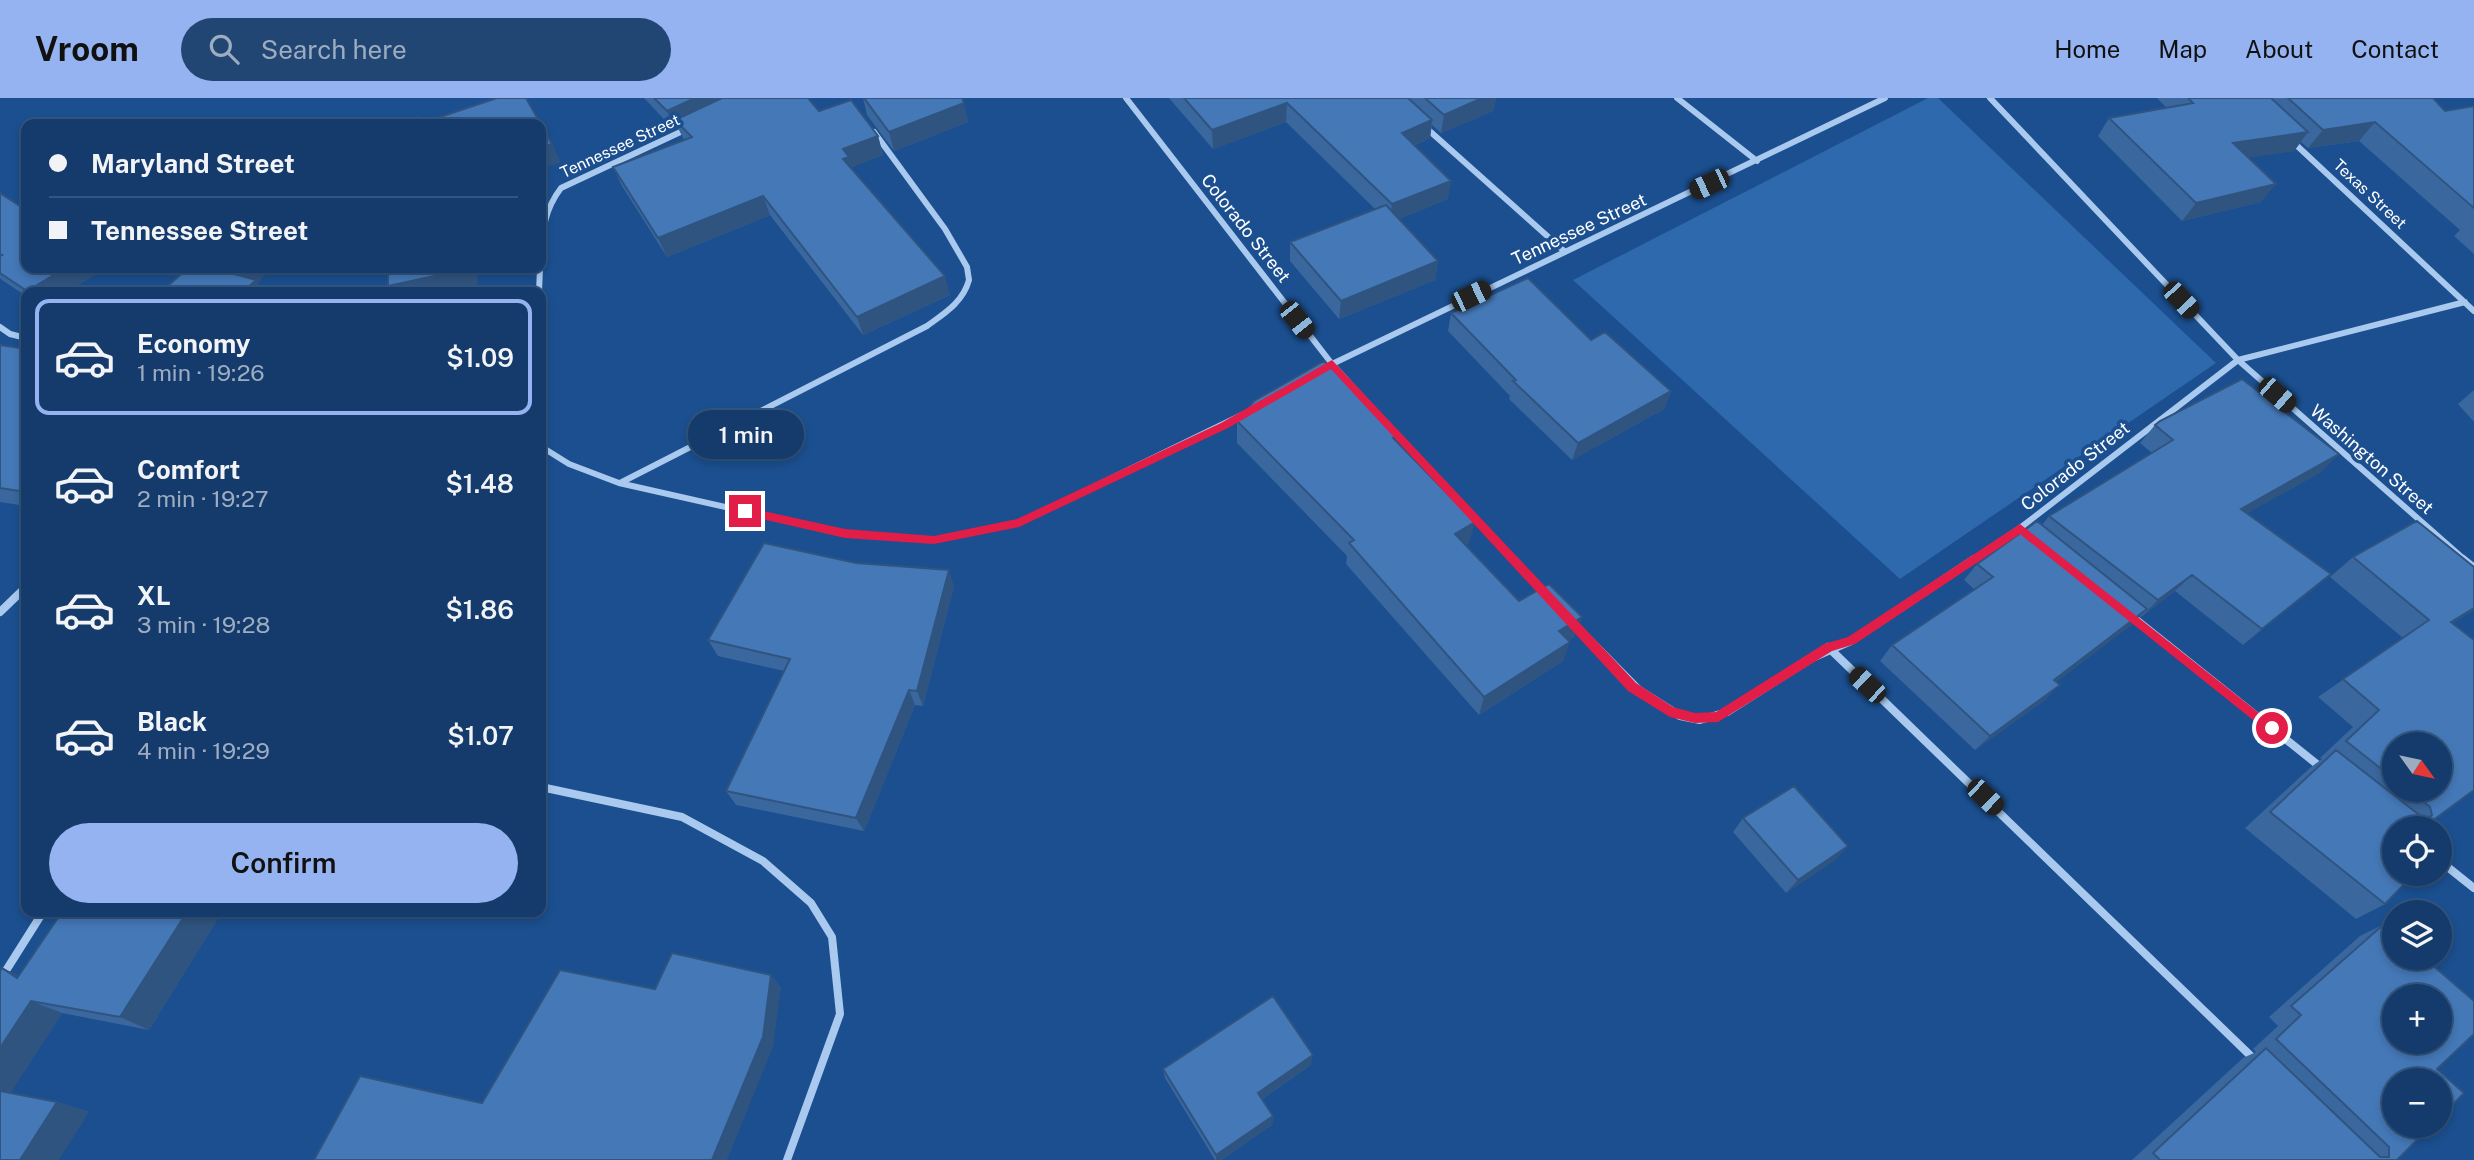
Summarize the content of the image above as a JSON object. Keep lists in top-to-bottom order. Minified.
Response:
{"streets":{"street":["Tennessee Street","Texas Street","Colorado Street","Washington Street"]},"crossings":[["Tennessee Street","Colorado Street"],["Texas Street","Colorado Street"],["Colorado Street","Washington Street"]],"north":"bottom right","page":{"header":"Vroom","search":"Search here","nav":["Home","Map","About","Contact"],"banner":["Maryland Street","Tennessee Street"],"list":[{"name":"Economy","note":"1 min · 19:26","value":"$1.09"},{"name":"Comfort","note":"2 min · 19:27","value":"$1.48"},{"name":"XL","note":"3 min · 19:28","value":"$1.86"},{"name":"Black","note":"4 min · 19:29","value":"$1.07"}],"bubble":"1 min","map_buttons":["+","−"],"buttons":"Confirm"}}
